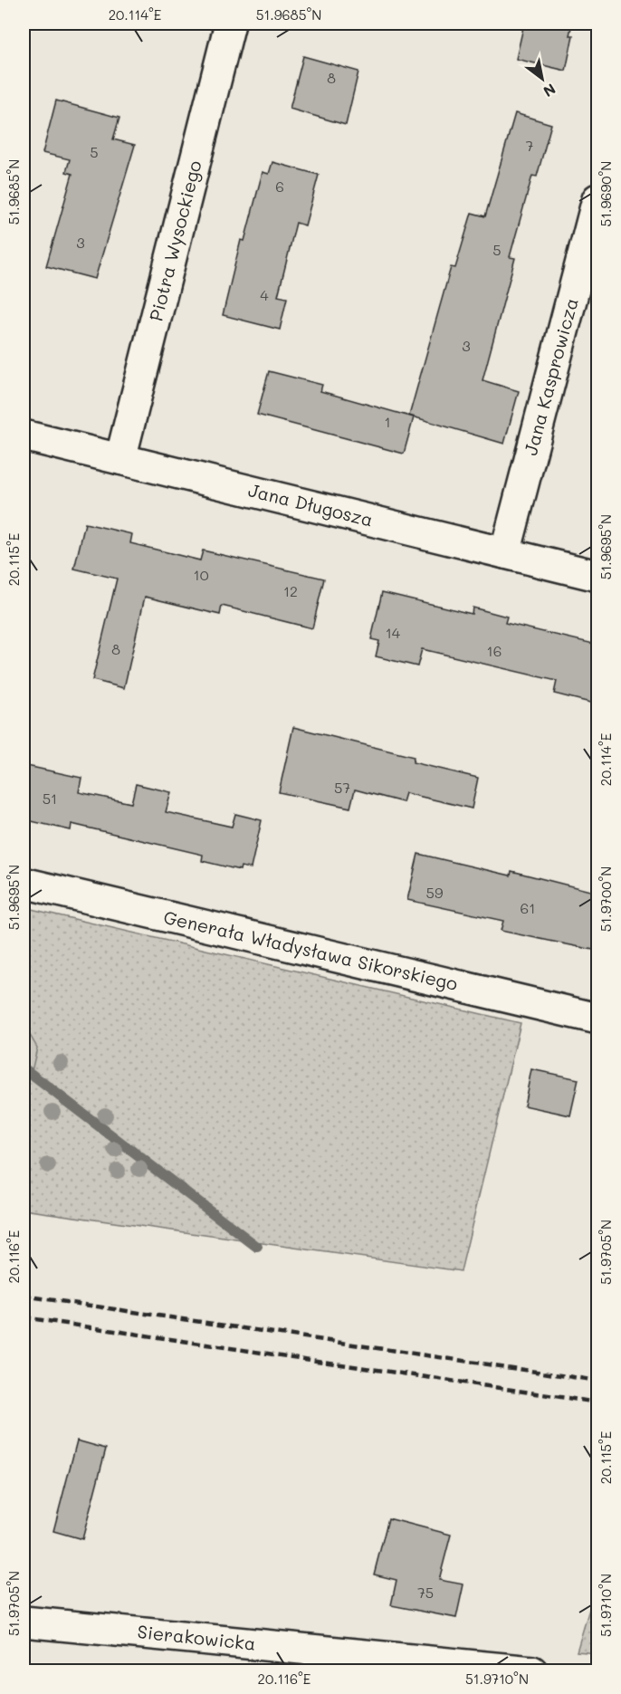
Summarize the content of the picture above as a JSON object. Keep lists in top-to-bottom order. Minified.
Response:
{"streets":{"street":["Piotra Wysockiego","Jana Kasprowicza","Jana Długosza","Generała Władysława Sikorskiego","Sierakowicka"]},"crossings":[["Piotra Wysockiego","Jana Długosza"],["Jana Kasprowicza","Jana Długosza"]],"house_numbers":["8","7","5","6","3","5","4","3","1","10","12","14","8","16","57","51","59","61","75"],"north":"bottom right","coordinates":["20.114°E","51.9685°N","51.9690°N","51.9695°N","20.115°E","51.9700°N","51.9705°N","20.116°E","51.9710°N"]}
